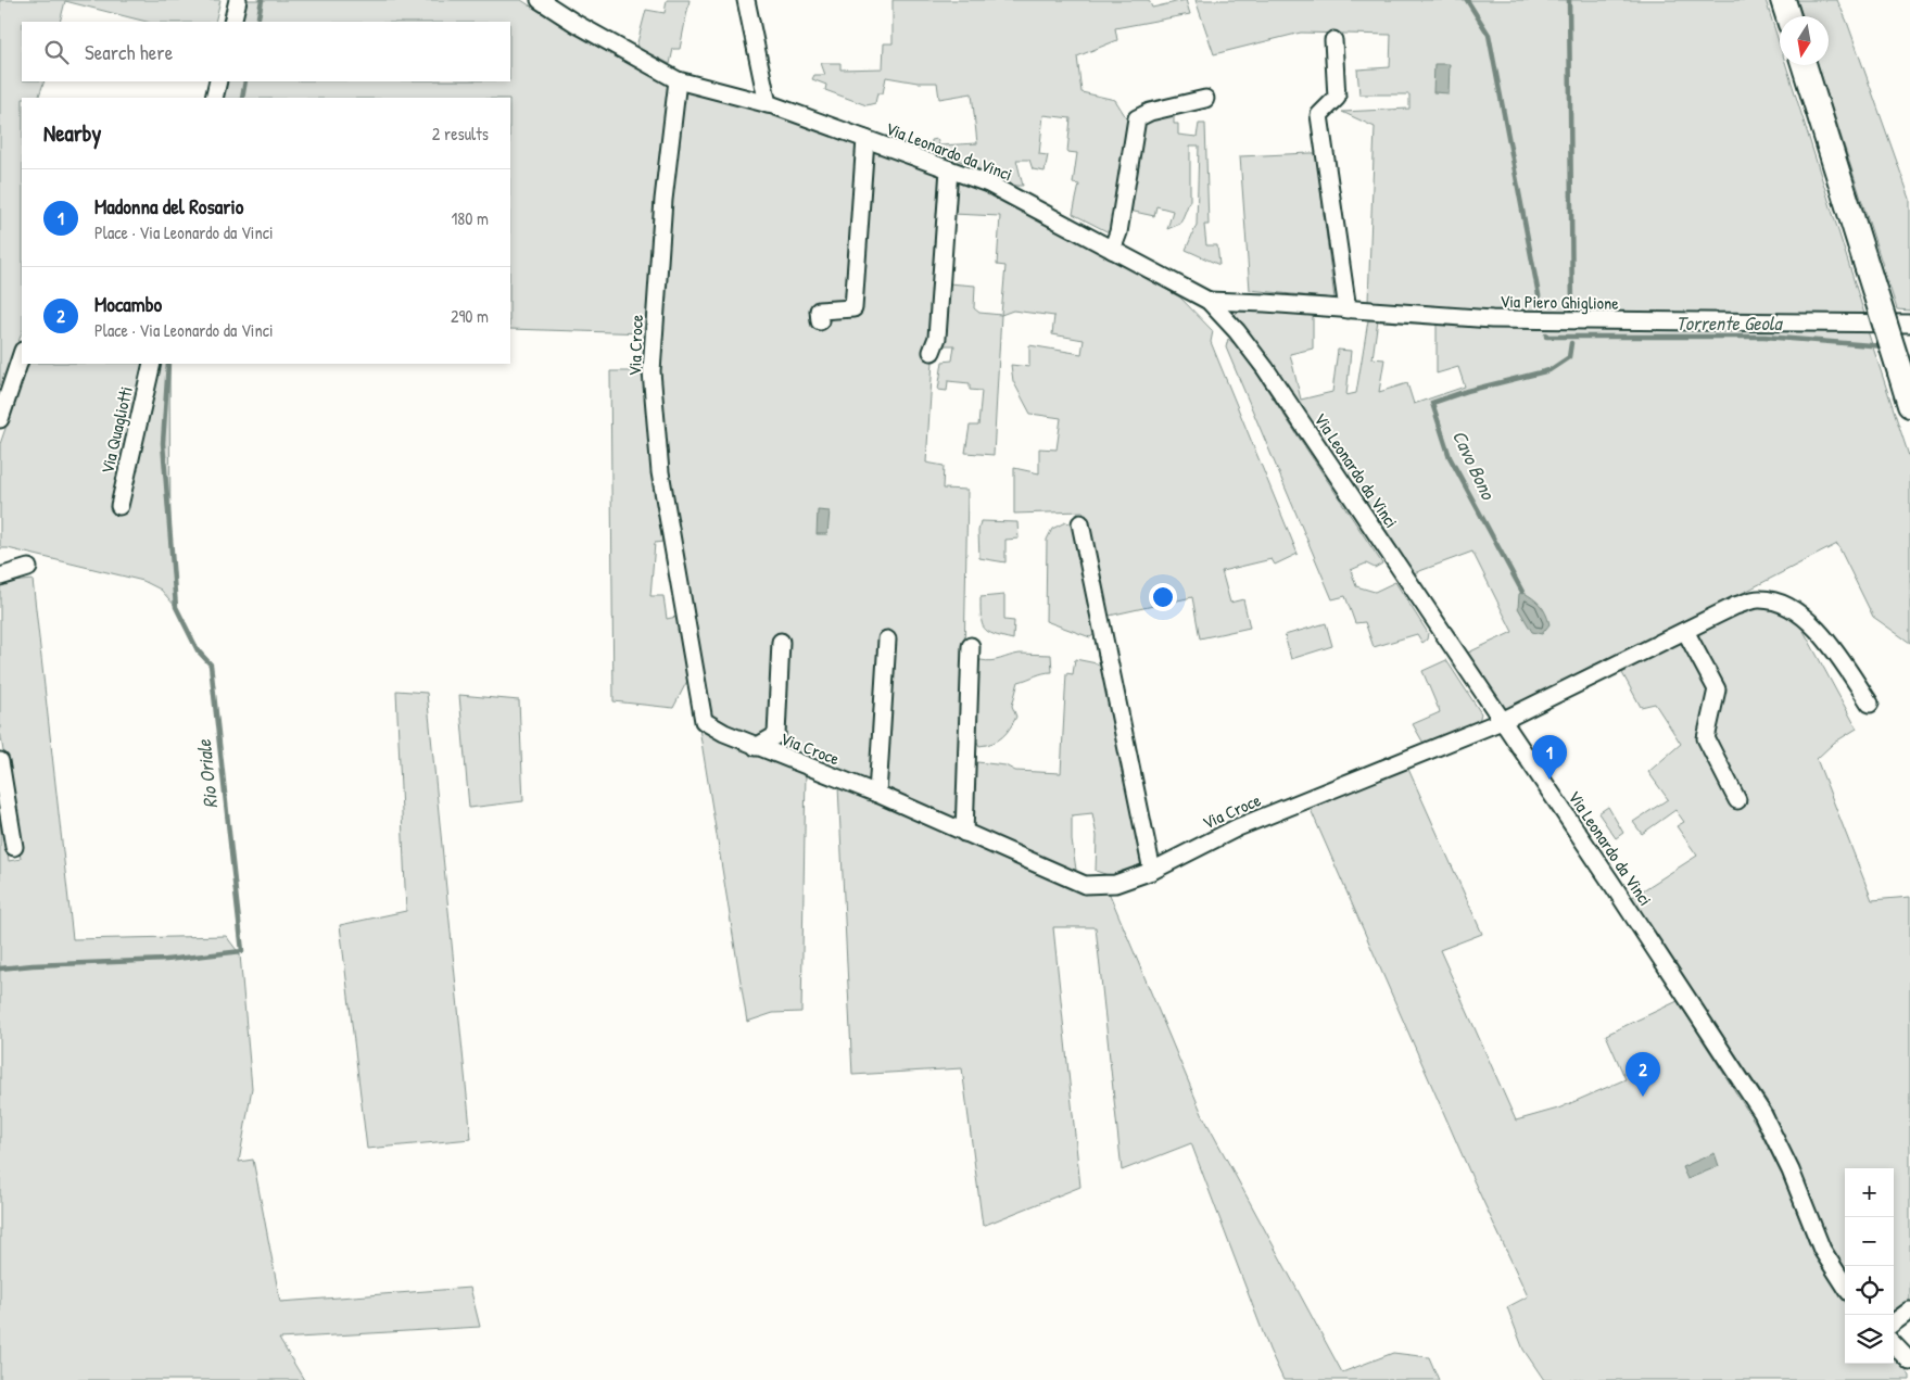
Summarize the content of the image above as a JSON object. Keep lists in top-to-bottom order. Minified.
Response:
{"streets":{"street":["Via Leonardo da Vinci","Via Piero Ghiglione","Via Croce","Via Quagliotti"]},"crossings":[["Via Leonardo da Vinci","Via Piero Ghiglione"],["Via Leonardo da Vinci","Via Croce"]],"water":["Torrente Geola","Cavo Bono","Rio Oriale"],"north":"bottom","page":{"search":"Search here","heading":["Nearby","2 results"],"list":[{"mark":"1","name":"Madonna del Rosario","note":"Place · Via Leonardo da Vinci","value":"180 m"},{"mark":"2","name":"Mocambo","note":"Place · Via Leonardo da Vinci","value":"290 m"}],"pins":["1","2"],"map_buttons":["+","−"]}}
